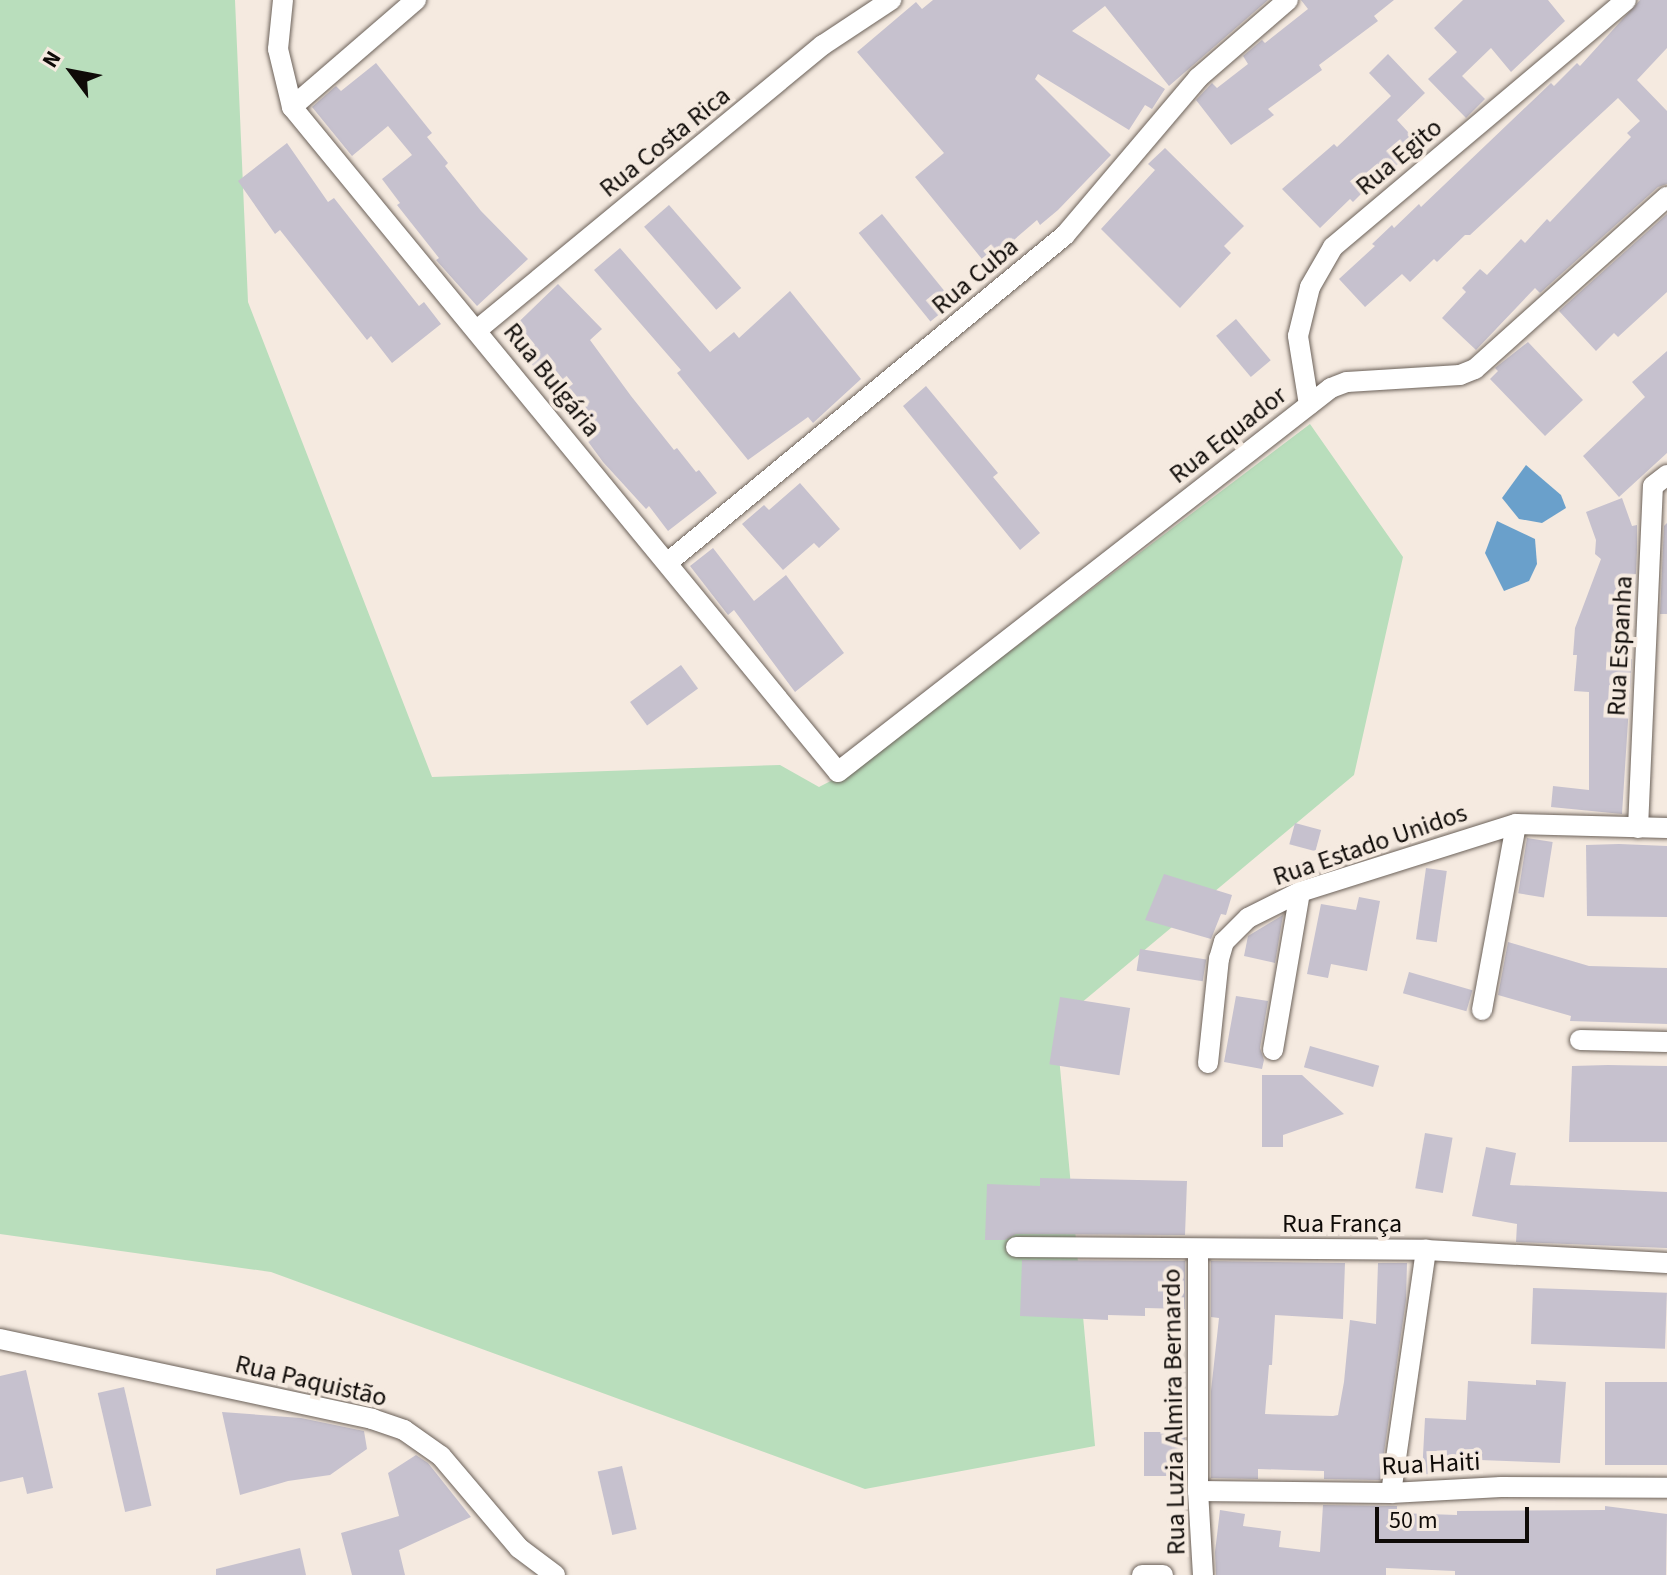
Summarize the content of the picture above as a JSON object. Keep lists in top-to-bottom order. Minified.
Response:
{"streets":{"street":["Rua Costa Rica","Rua Egito","Rua Cuba","Rua Bulgária","Rua Equador","Rua Espanha","Rua Estado Unidos","Rua França","Rua Paquistão","Rua Luzia Almira Bernardo","Rua Haiti"]},"crossings":[["Rua Costa Rica","Rua Bulgária"],["Rua Egito","Rua Equador"],["Rua Cuba","Rua Bulgária"],["Rua Bulgária","Rua Equador"],["Rua Espanha","Rua Estado Unidos"],["Rua França","Rua Luzia Almira Bernardo"],["Rua Luzia Almira Bernardo","Rua Haiti"]],"scale_bar":"50 m","north":"top left"}
